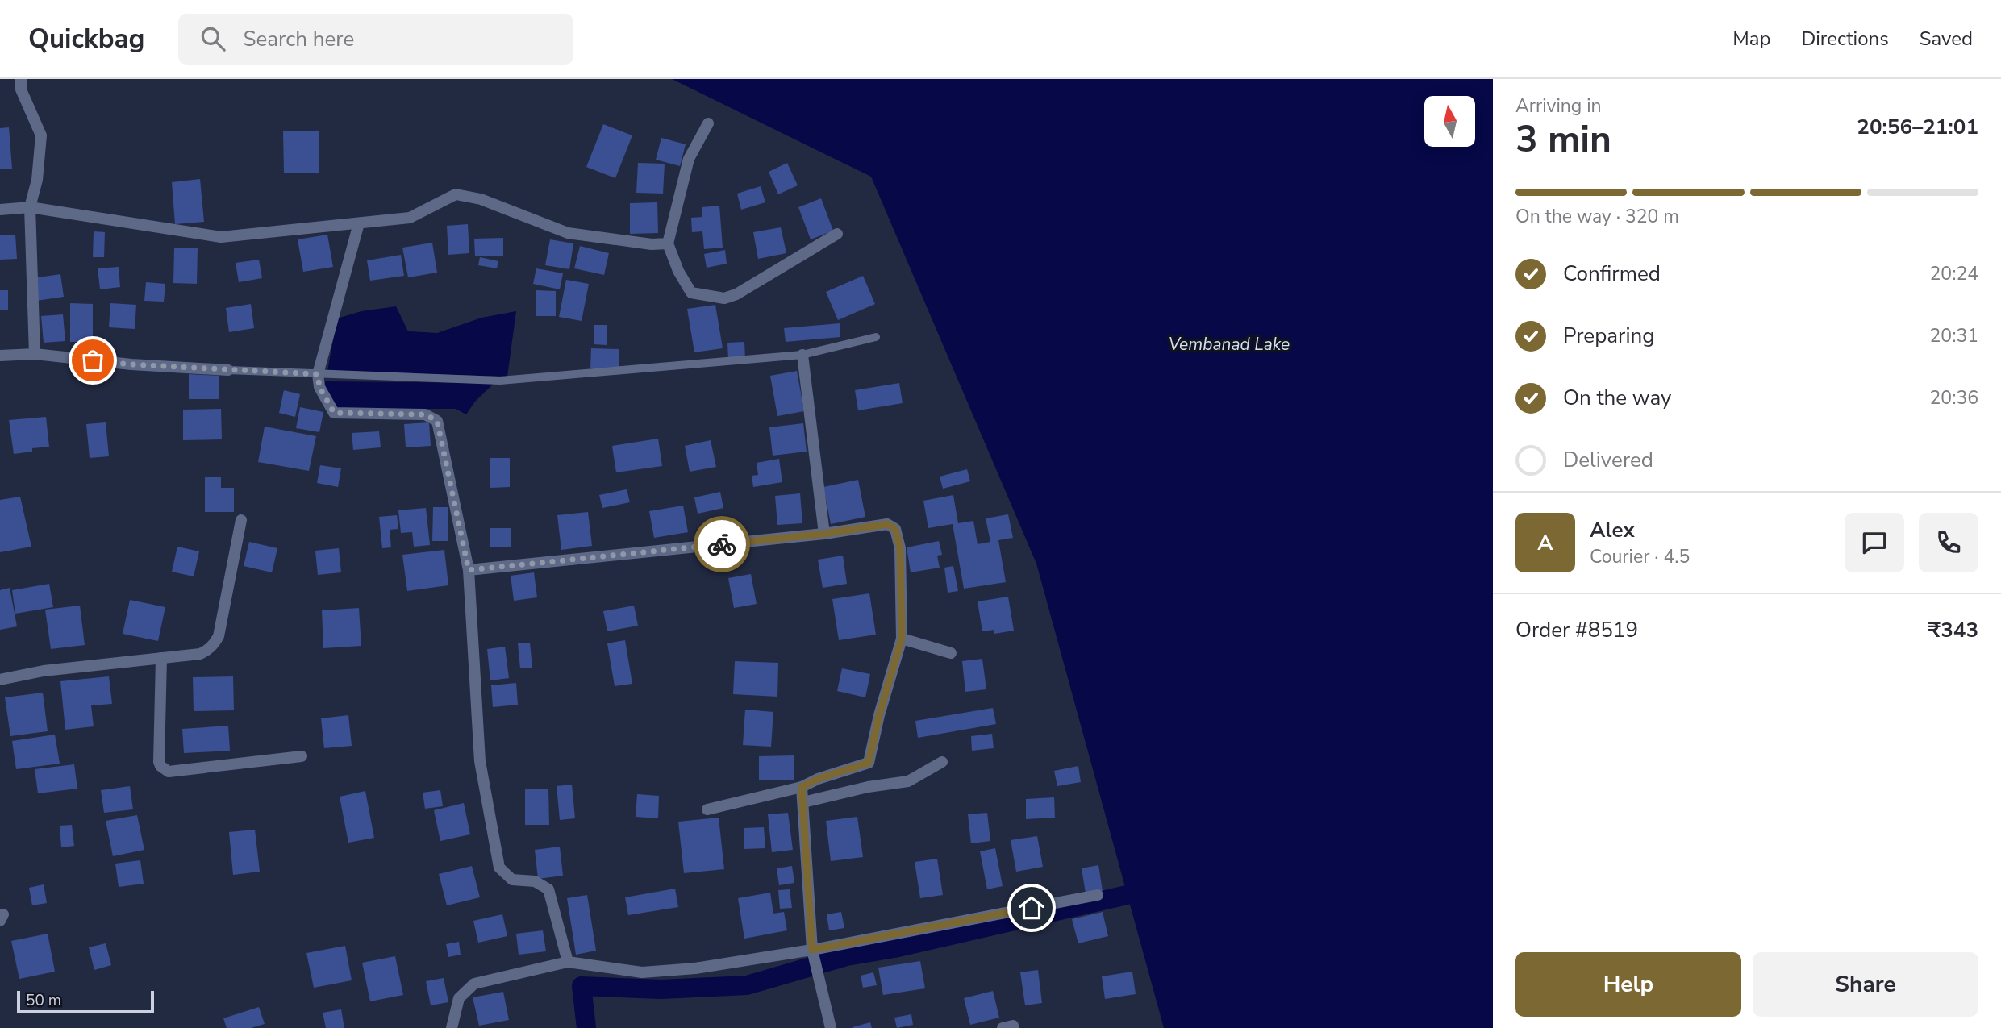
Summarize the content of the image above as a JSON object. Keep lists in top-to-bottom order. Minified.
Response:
{"water":["Vembanad Lake"],"scale_bar":"50 m","north":"top","page":{"header":"Quickbag","search":"Search here","nav":["Map","Directions","Saved"],"heading":["3 min","Arriving in","20:56–21:01"],"panel":["Alex","Courier · 4.5","Order #8519","₹343"],"bar":"On the way · 320 m","list":[["Confirmed","20:24"],["Preparing","20:31"],["On the way","20:36"],"Delivered"],"round":"A","buttons":["Help","Share"],"scale":"50 m"}}
